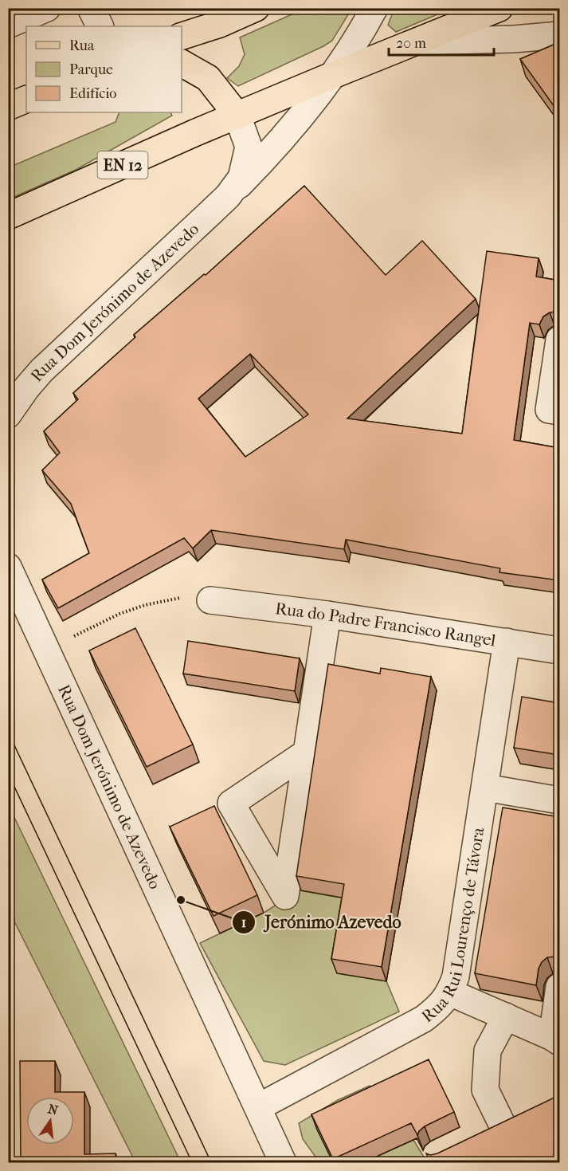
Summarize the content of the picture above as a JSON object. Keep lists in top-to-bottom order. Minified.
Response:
{"streets":{"main road":["EN 12"],"street":["Rua Dom Jerónimo de Azevedo","Rua do Padre Francisco Rangel","Rua Rui Lourenço de Távora"]},"crossings":[["EN 12","Rua Dom Jerónimo de Azevedo"],["Rua Dom Jerónimo de Azevedo","Rua Rui Lourenço de Távora"],["Rua do Padre Francisco Rangel","Rua Rui Lourenço de Távora"]],"places":["Jerónimo Azevedo"],"legend":["Rua","Parque","Edifício"],"scale_bar":"20 m","north":"top"}
